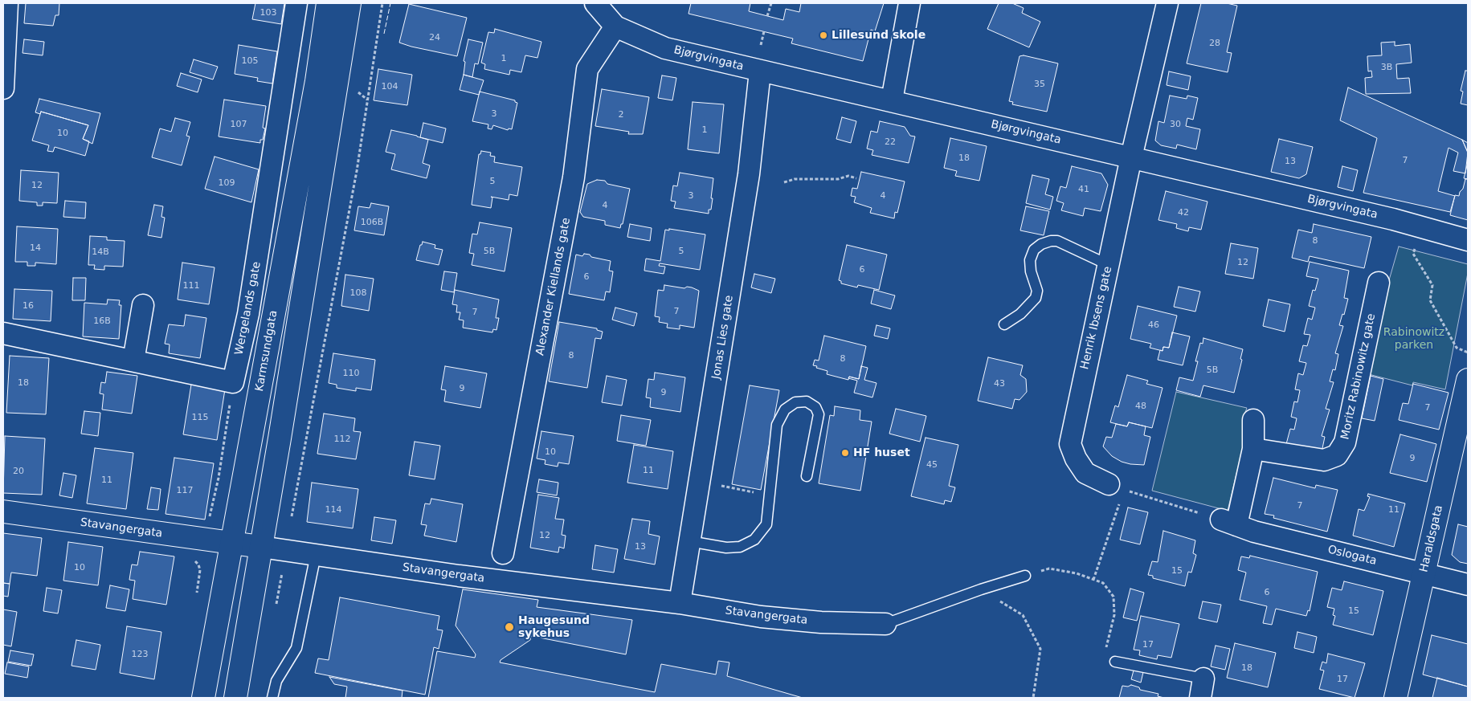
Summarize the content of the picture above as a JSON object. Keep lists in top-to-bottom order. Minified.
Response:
{"streets":{"main road":["Karmsundgata","Stavangergata","Haraldsgata"],"street":["Bjørgvingata","Alexander Kiellands gate","Wergelands gate","Henrik Ibsens gate","Jonas Lies gate","Moritz Rabinowitz gate","Oslogata"]},"crossings":[["Bjørgvingata","Alexander Kiellands gate"],["Bjørgvingata","Henrik Ibsens gate"],["Bjørgvingata","Jonas Lies gate"],["Jonas Lies gate","Stavangergata"],["Karmsundgata","Stavangergata"],["Haraldsgata","Oslogata"]],"parks":["Rabinowitz parken"],"places":["Lillesund skole","HF huset","Haugesund sykehus"],"house_numbers":["103","24","28","1","105","3B","35","104","3","2","107","30","1","10","22","18","7","13","5","109","12","41","3","4","4","42","106B","8","14","5B","5","14B","12","6","6","111","108","16","7","7","16B","46","8","8","5B","110","18","43","9","9","48","7","115","112","10","9","45","11","20","11","117","7","114","11","12","13","10","15","6","15","17","123","18","17"]}
